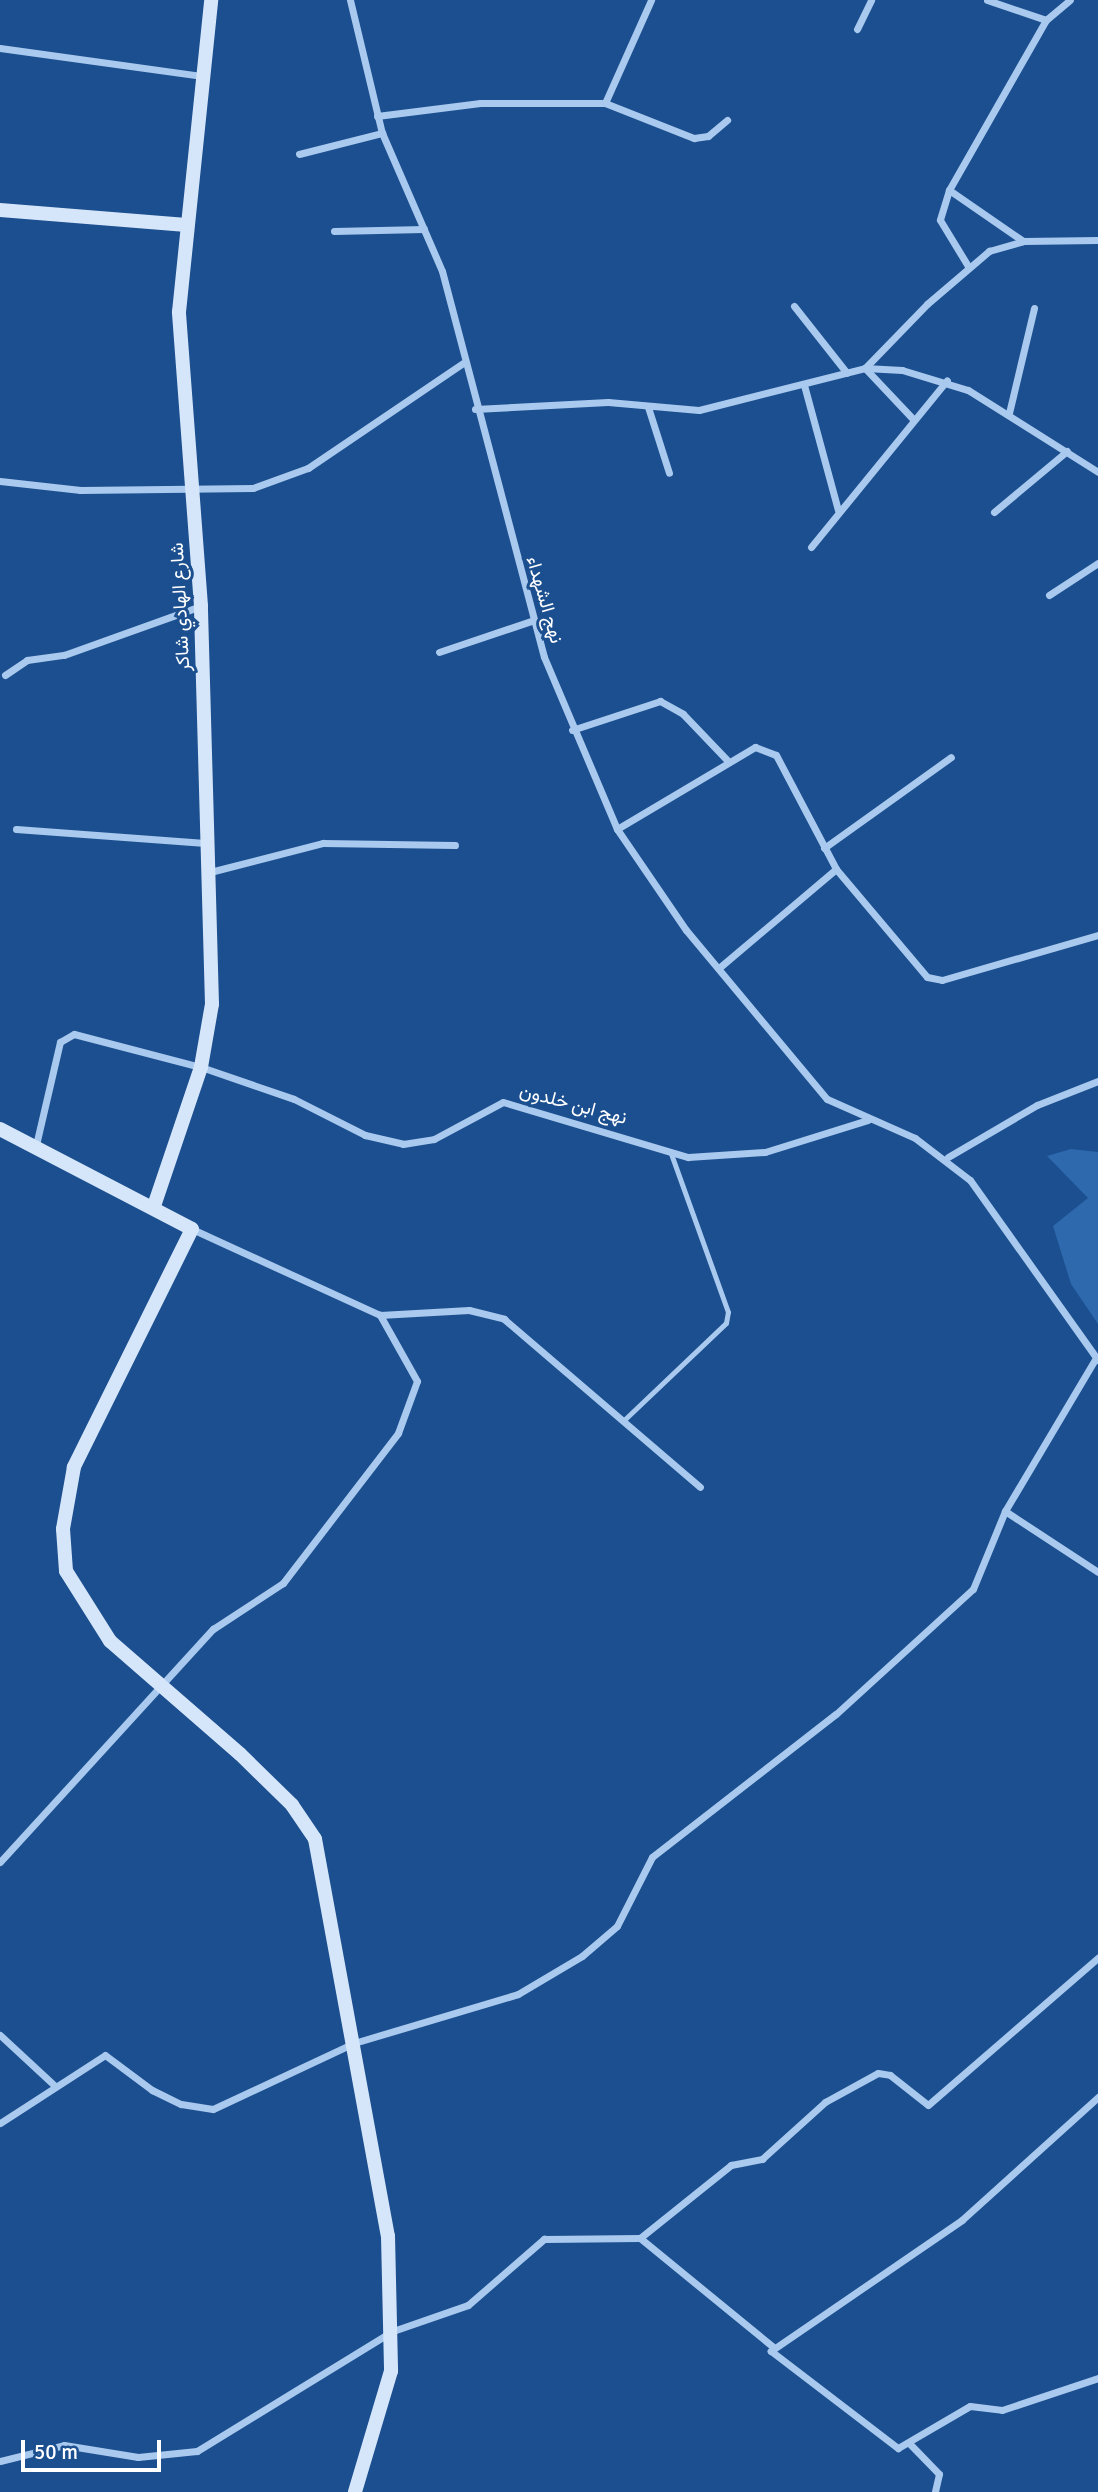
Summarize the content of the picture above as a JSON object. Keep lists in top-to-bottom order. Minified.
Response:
{"streets":{"street":["نهج الشهداء","شارع الهادي شاكر","نهج ابن خلدون"]},"crossings":[["نهج الشهداء","نهج ابن خلدون"],["شارع الهادي شاكر","نهج ابن خلدون"]],"scale_bar":"50 m"}
